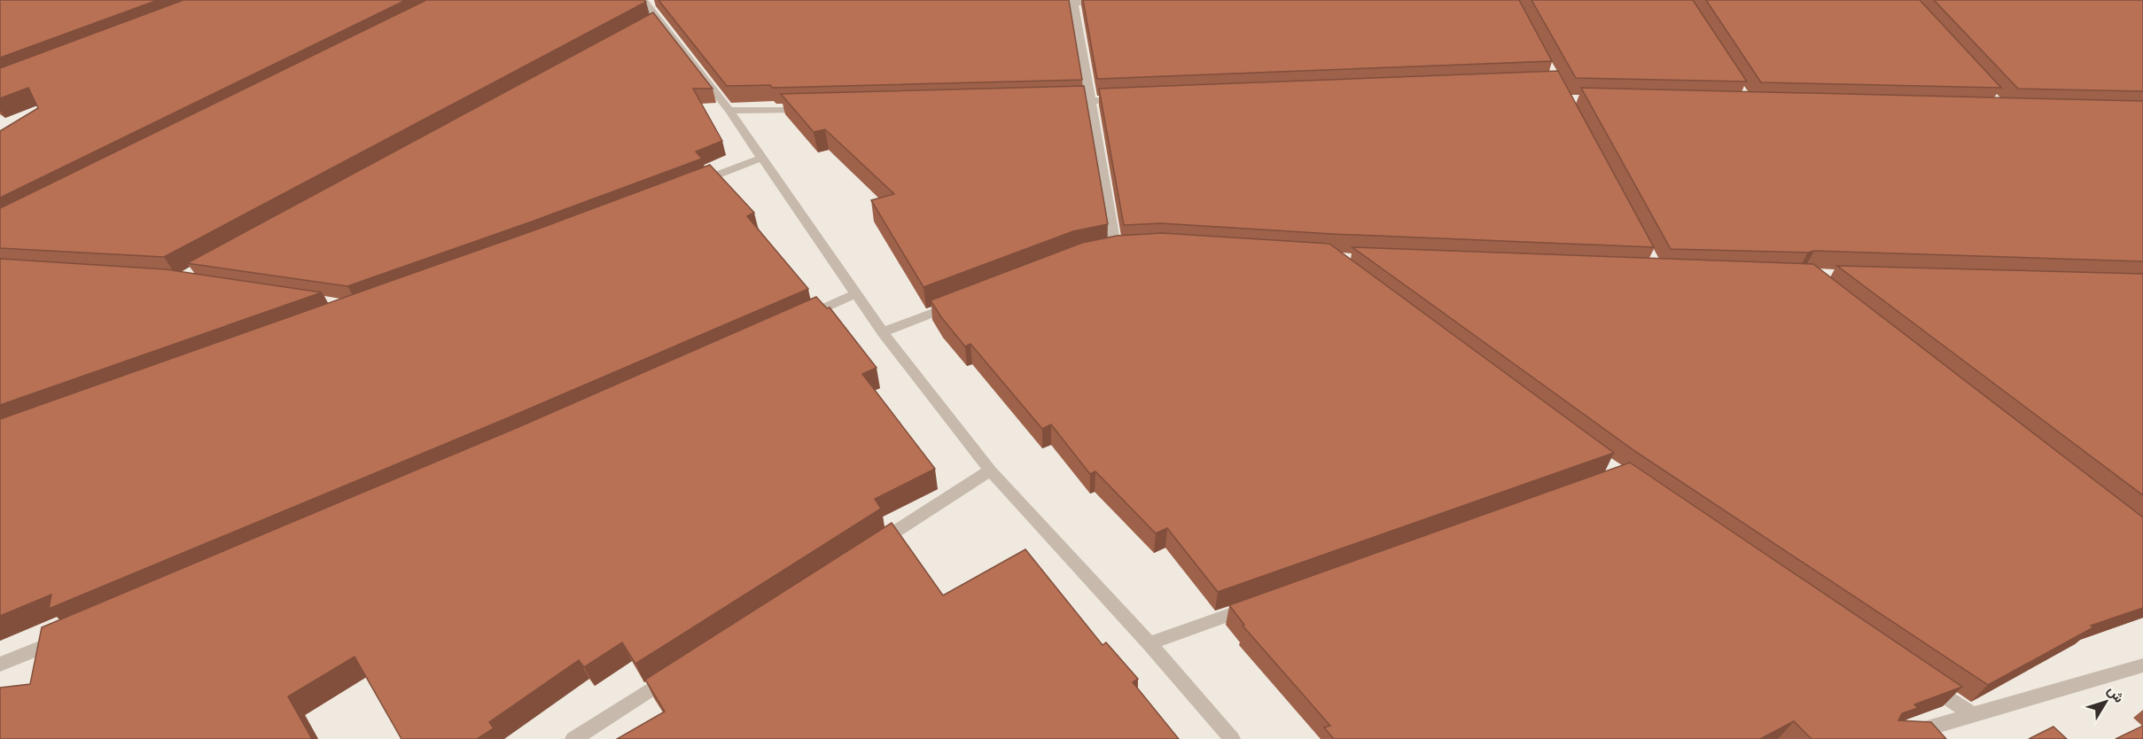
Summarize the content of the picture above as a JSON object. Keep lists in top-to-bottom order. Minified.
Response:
{"north":"top right"}
